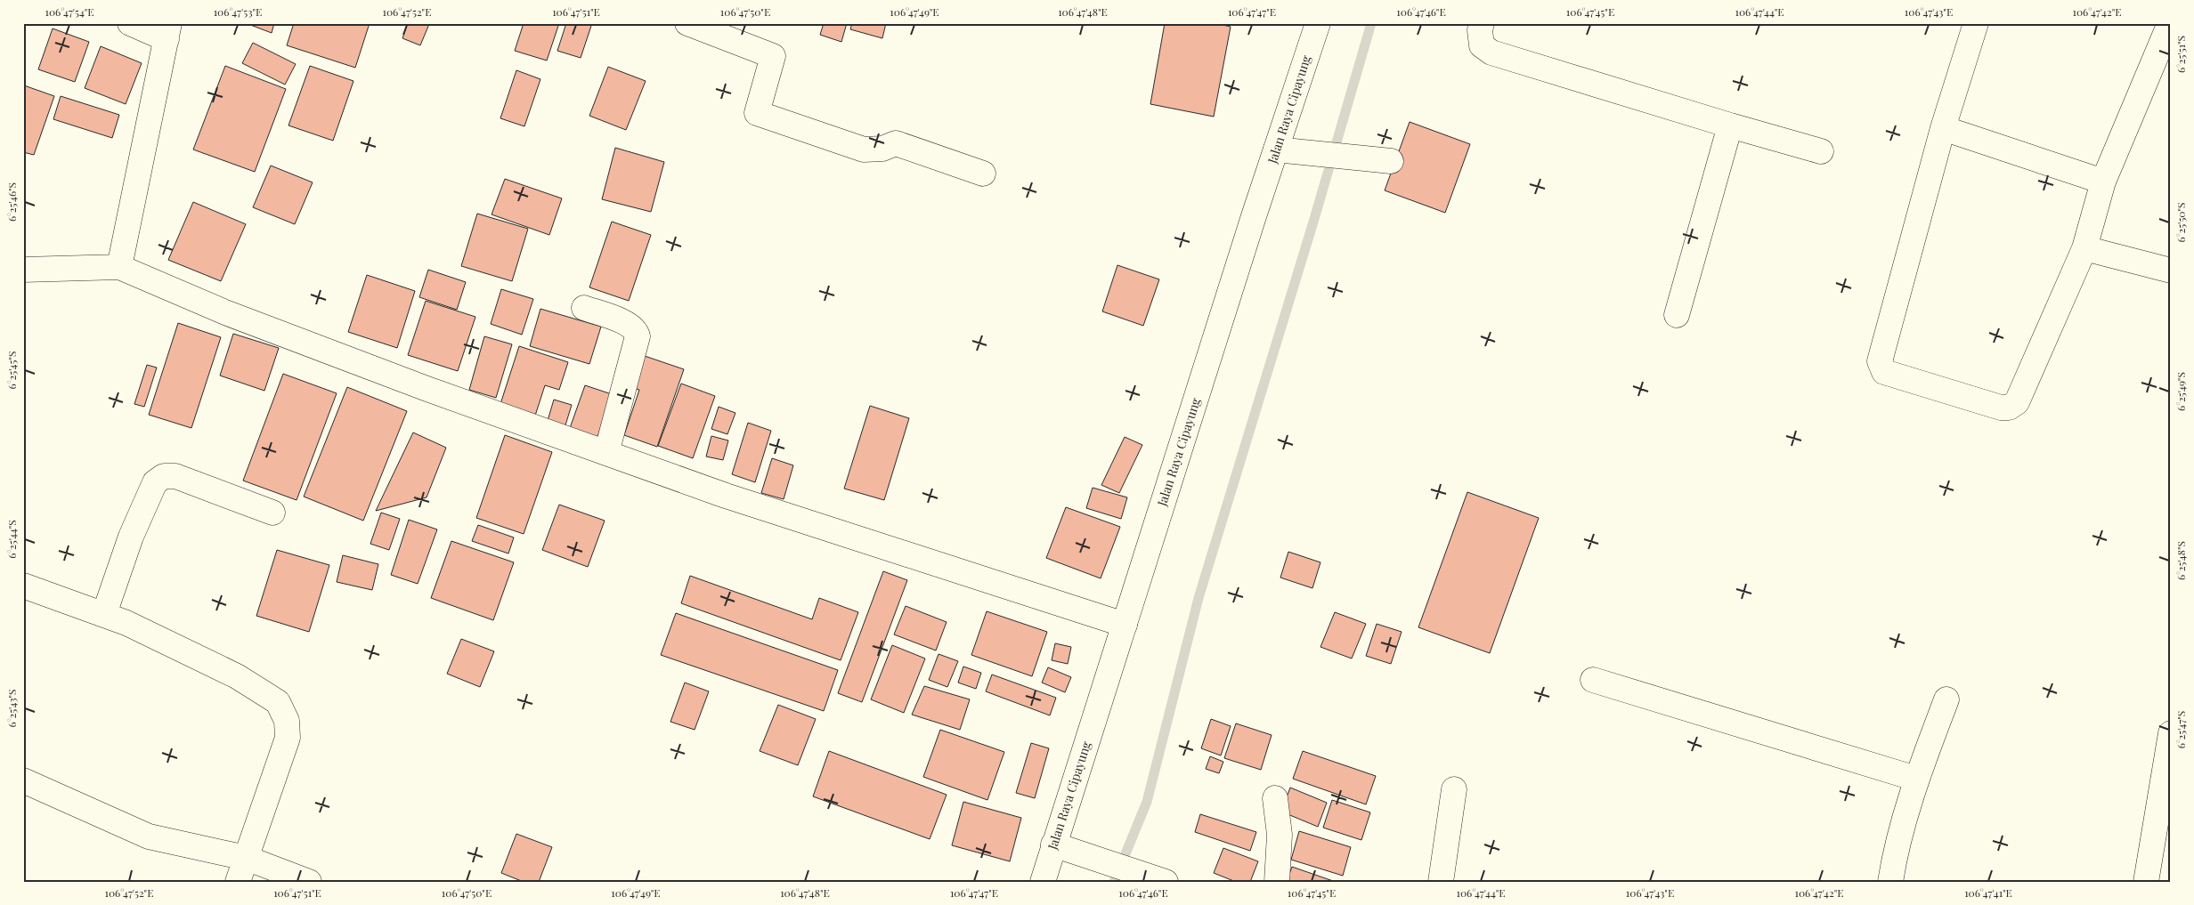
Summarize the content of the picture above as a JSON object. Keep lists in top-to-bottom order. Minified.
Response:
{"streets":{"street":["Jalan Raya Cipayung"]},"coordinates":["106°47'54\"E","106°47'53\"E","106°47'52\"E","106°47'51\"E","106°47'50\"E","106°47'49\"E","106°47'48\"E","106°47'47\"E","106°47'46\"E","106°47'45\"E","106°47'44\"E","106°47'43\"E","106°47'42\"E","6°25'51\"S","6°25'46\"S","6°25'50\"S","6°25'45\"S","6°25'49\"S","6°25'44\"S","6°25'48\"S","6°25'43\"S","6°25'47\"S","106°47'41\"E"]}
